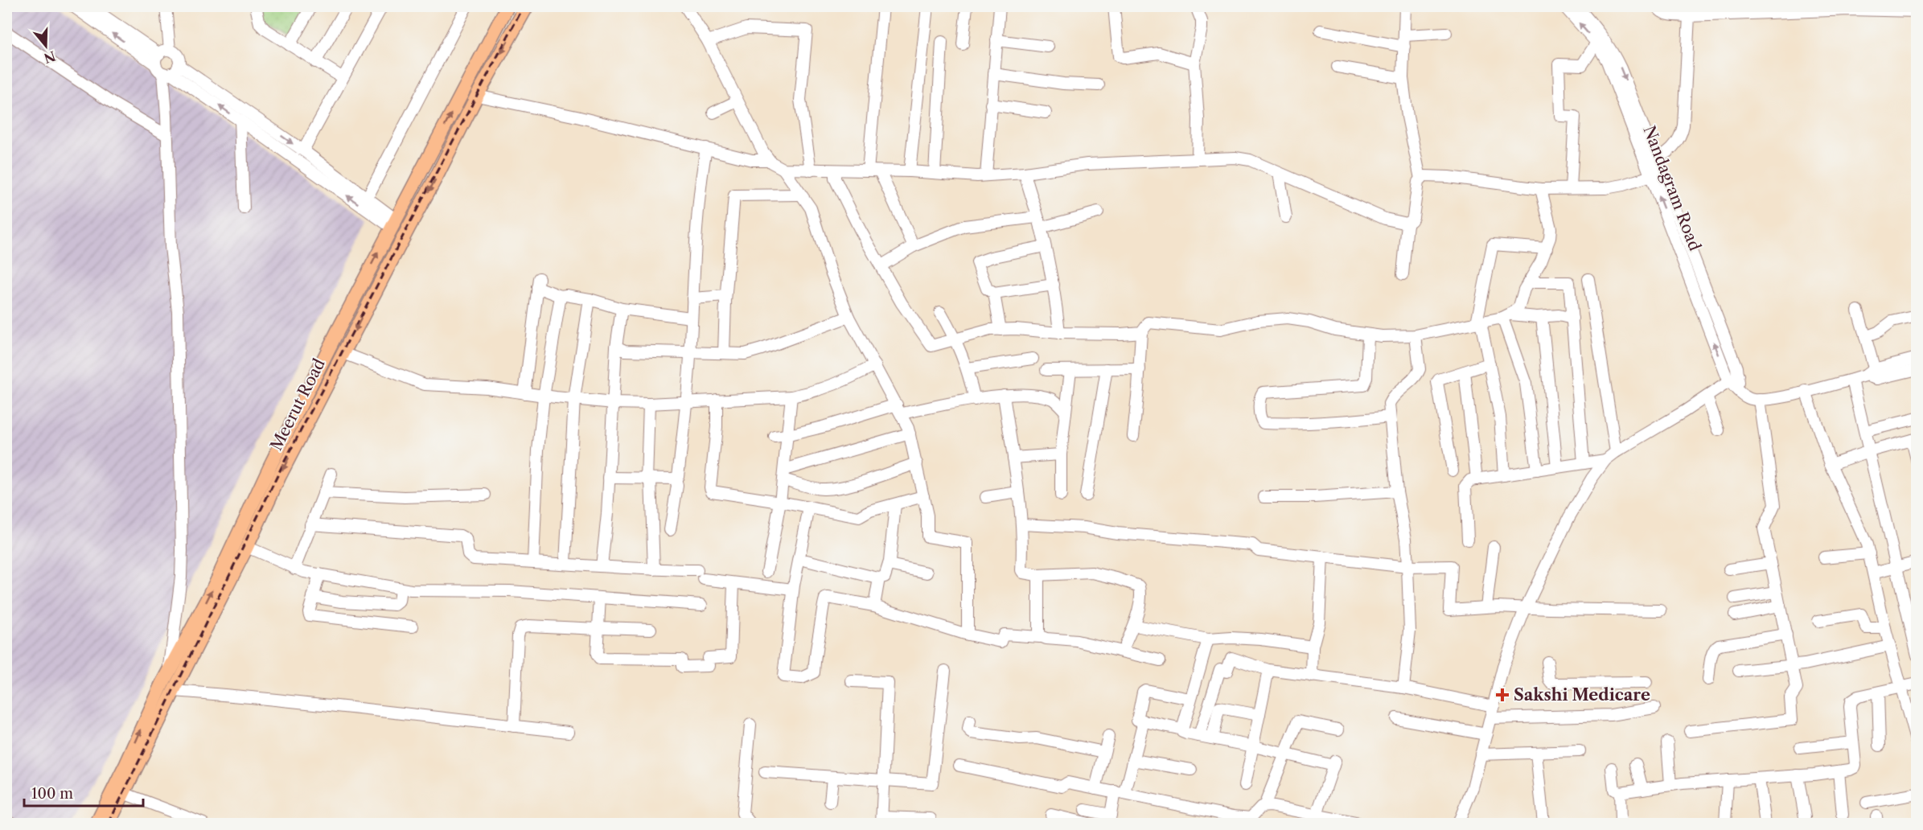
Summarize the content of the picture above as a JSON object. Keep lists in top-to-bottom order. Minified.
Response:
{"streets":{"main road":["Meerut Road"],"street":["Nandagram Road"]},"places":{"health":["Sakshi Medicare"]},"scale_bar":"100 m","north":"bottom"}
